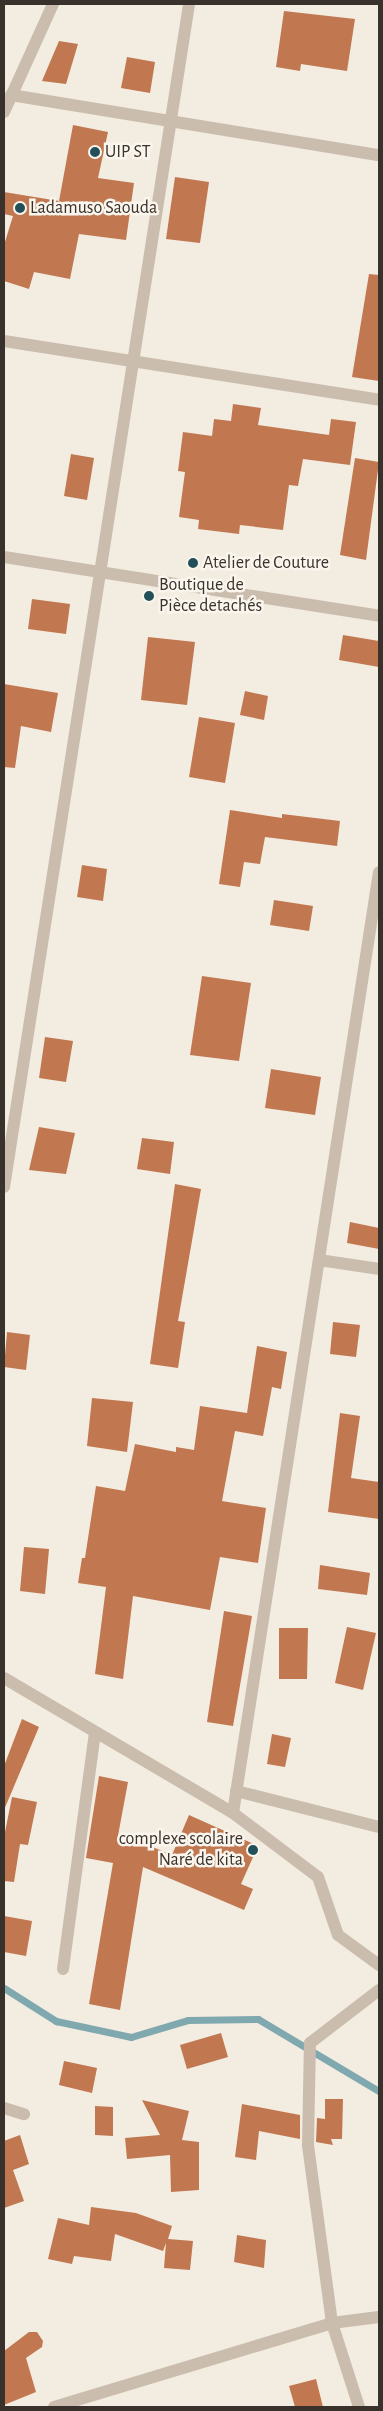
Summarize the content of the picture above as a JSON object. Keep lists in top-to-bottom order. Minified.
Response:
{"places":["UIP ST","Ladamuso Saouda","Atelier de Couture","Boutique de Pièce detachés","complexe scolaire Naré de kita"]}
